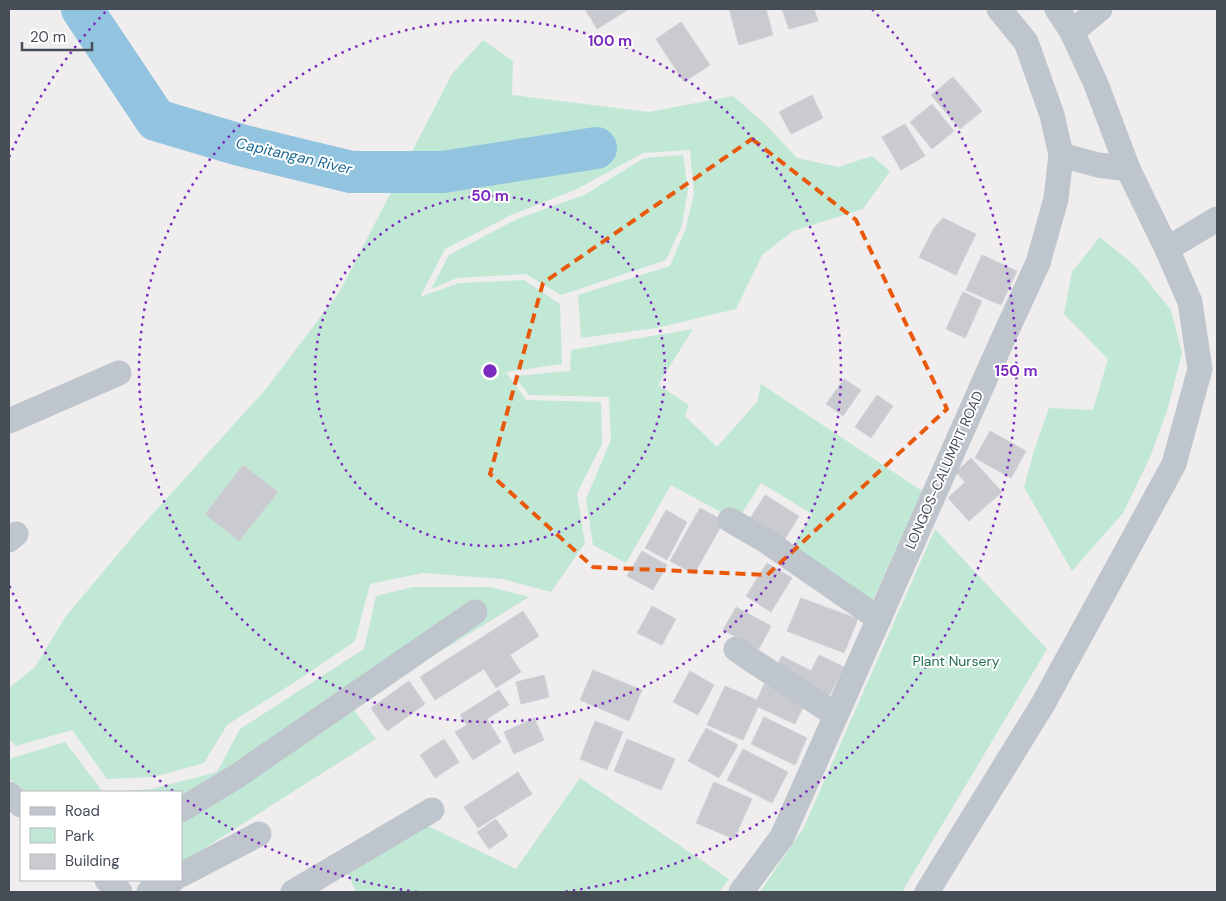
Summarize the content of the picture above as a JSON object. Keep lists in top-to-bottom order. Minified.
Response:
{"streets":{"street":["LONGOS-CALUMPIT ROAD"]},"water":["Capitangan River"],"parks":["Plant Nursery"],"legend":["Road","Park","Building"],"scale_bar":"20 m","rings":["100 m","50 m","150 m"]}
